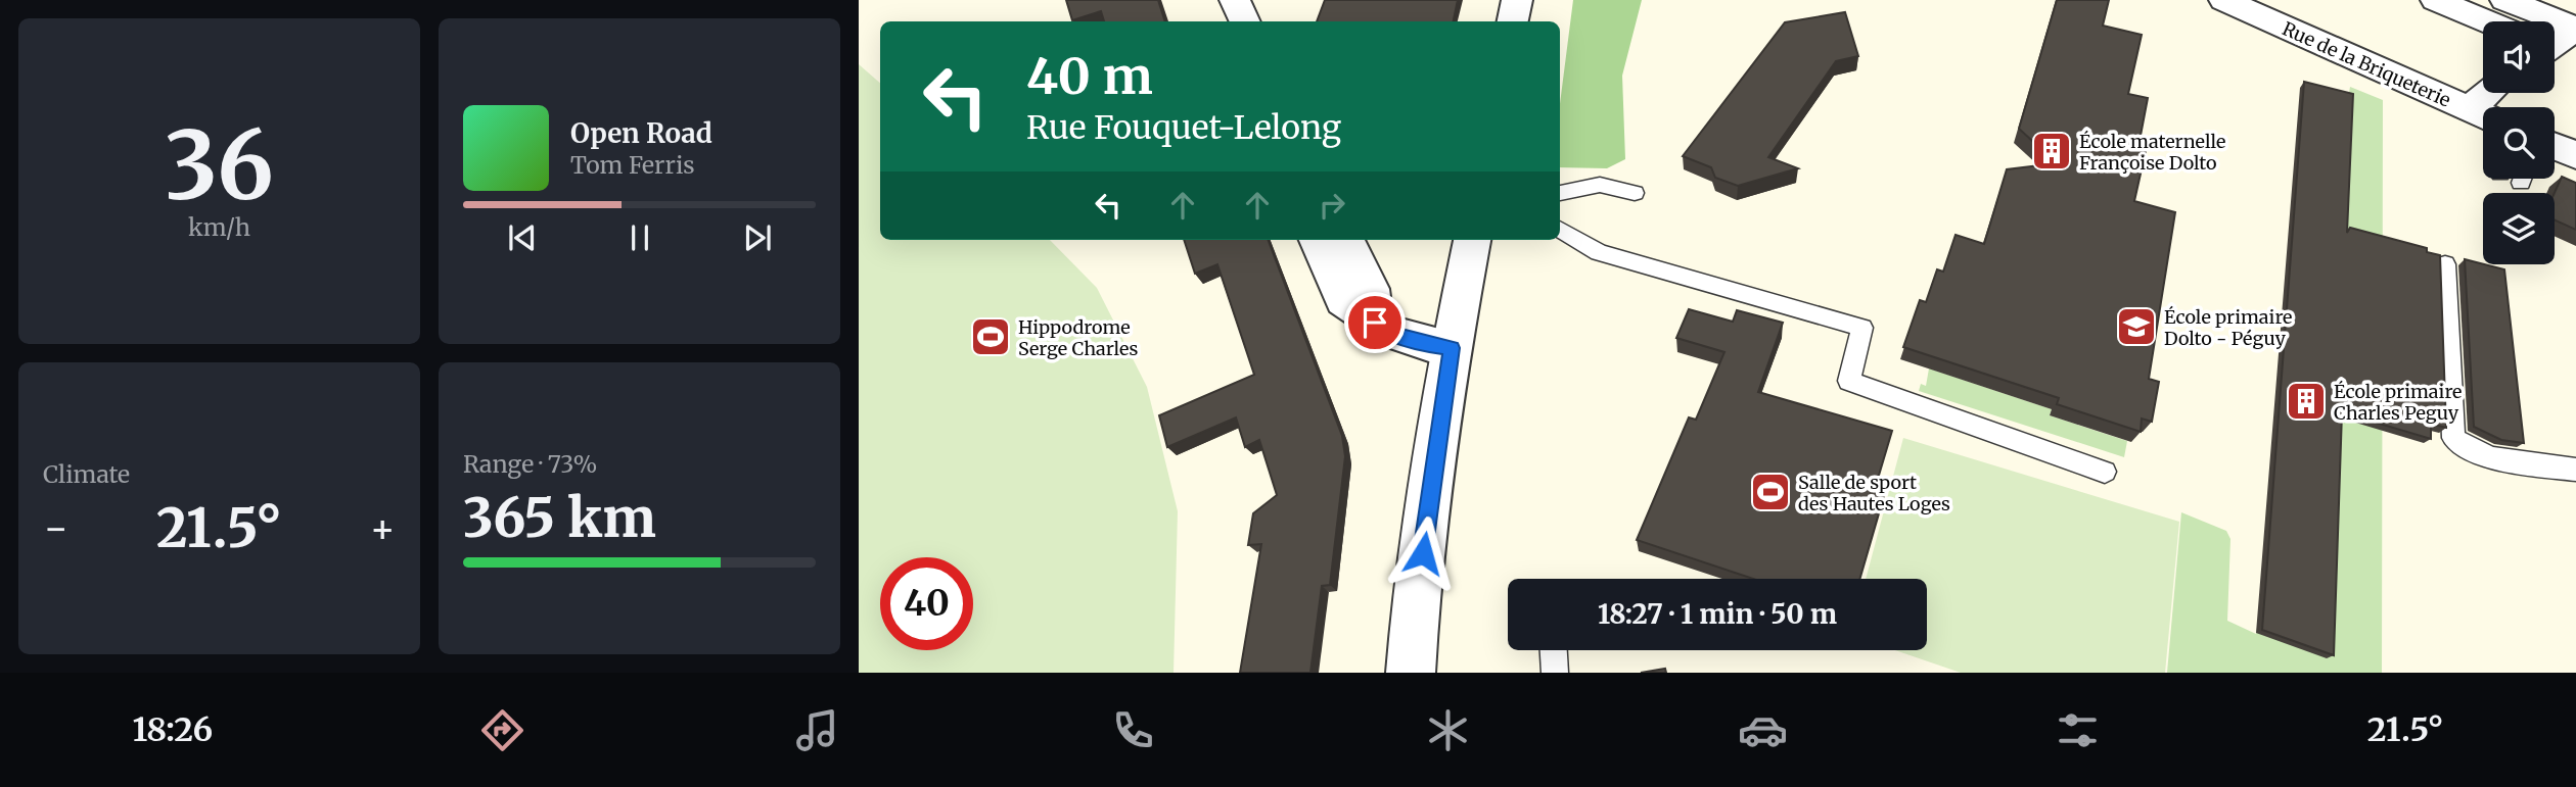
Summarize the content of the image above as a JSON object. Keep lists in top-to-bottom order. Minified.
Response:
{"streets":{"street":["Rue de la Briqueterie"]},"places":{"building":["École maternelle Françoise Dolto","École primaire Charles Peguy"],"school or university":["École primaire Dolto - Péguy"],"sports":["Hippodrome Serge Charles","Salle de sport des Hautes Loges"]},"page":{"tile":[["36","km/h"],"Climate",["Range · 73%","365 km"]],"turn":["40 m","Rue Fouquet-Lelong"],"song":["Open Road","Tom Ferris"],"heat":["−","21.5°","+"],"limit":"40","trip":"18:27 · 1 min · 50 m","tabs":["18:26","21.5°"]}}
